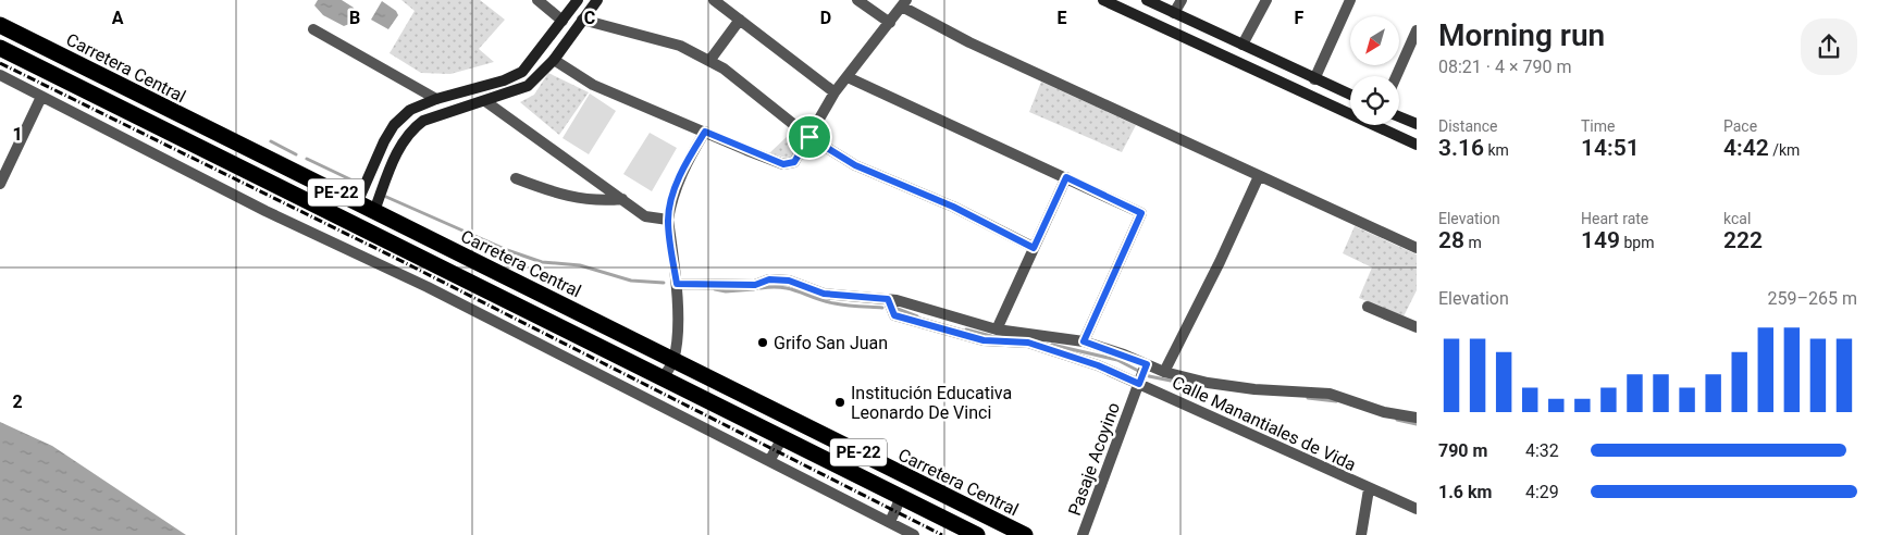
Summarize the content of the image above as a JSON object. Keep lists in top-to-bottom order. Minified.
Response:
{"streets":{"highway":["Carretera Central","PE-22"],"street":["Calle Manantiales de Vida","Pasaje Acoyino"]},"crossings":[["Calle Manantiales de Vida","Pasaje Acoyino"]],"places":["Grifo San Juan","Institución Educativa Leonardo De Vinci"],"north":"bottom left","page":{"heading":["Morning run","08:21 · 4 × 790 m"],"stats":[["Distance","3.16 km"],["Time","14:51"],["Pace","4:42 /km"],["Elevation","28 m"],["Heart rate","149 bpm"],["kcal","222"]],"chart":["Elevation","259–265 m"],"list":[{"name":"790 m","note":"4:32"},{"name":"1.6 km","note":"4:29"}]},"grid":{"columns":["A","B","C","D","E","F"],"rows":["1","2"]}}
